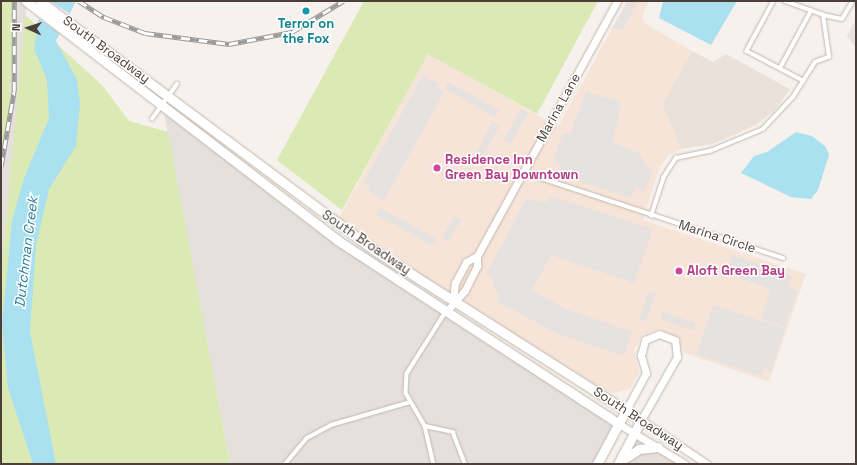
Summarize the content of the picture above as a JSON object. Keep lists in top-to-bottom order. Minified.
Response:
{"streets":{"street":["South Broadway","Marina Lane"],"lane":["Marina Circle"]},"crossings":[["South Broadway","Marina Lane"],["Marina Lane","Marina Circle"]],"water":["Dutchman Creek"],"places":["Terror on the Fox","Residence Inn Green Bay Downtown","Aloft Green Bay"],"north":"left"}
